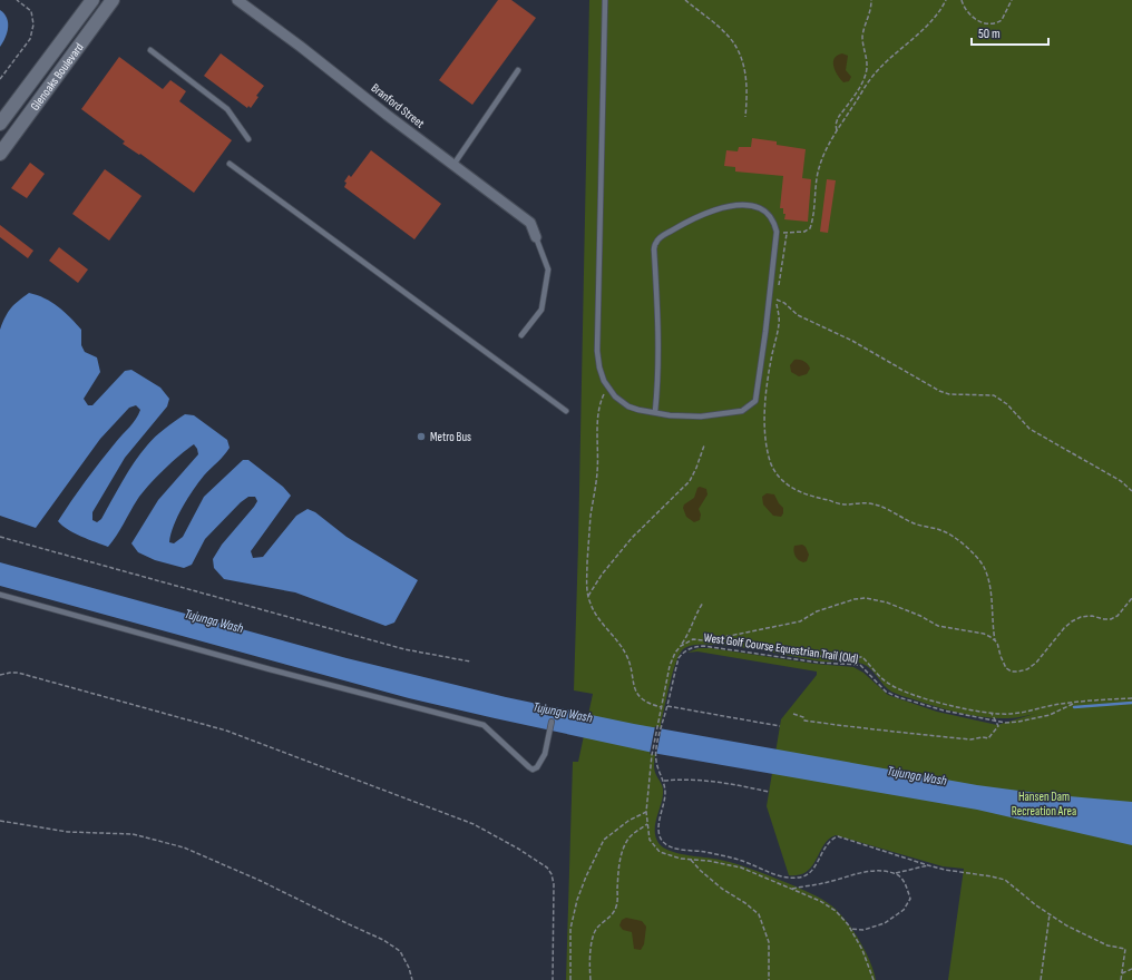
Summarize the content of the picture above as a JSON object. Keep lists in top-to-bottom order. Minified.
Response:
{"streets":{"main road":["Glenoaks Boulevard"],"street":["Branford Street"],"path":["West Golf Course Equestrian Trail (Old)"]},"water":["Tujunga Wash"],"parks":["Hansen Dam Recreation Area"],"places":["Metro Bus"],"scale_bar":"50 m"}
